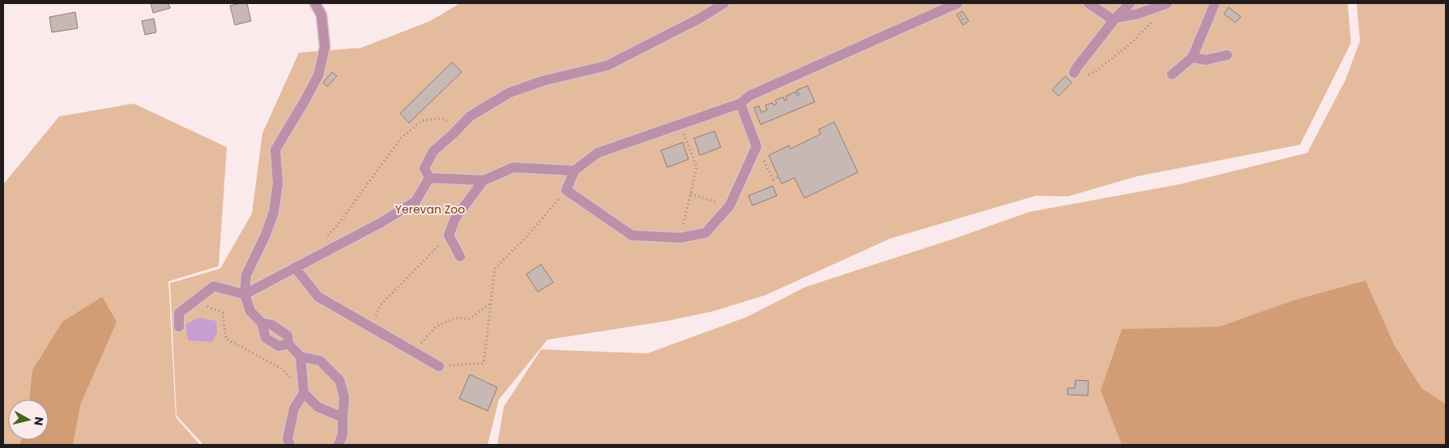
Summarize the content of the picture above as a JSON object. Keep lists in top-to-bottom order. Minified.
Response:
{"parks":["Yerevan Zoo"],"north":"right"}
